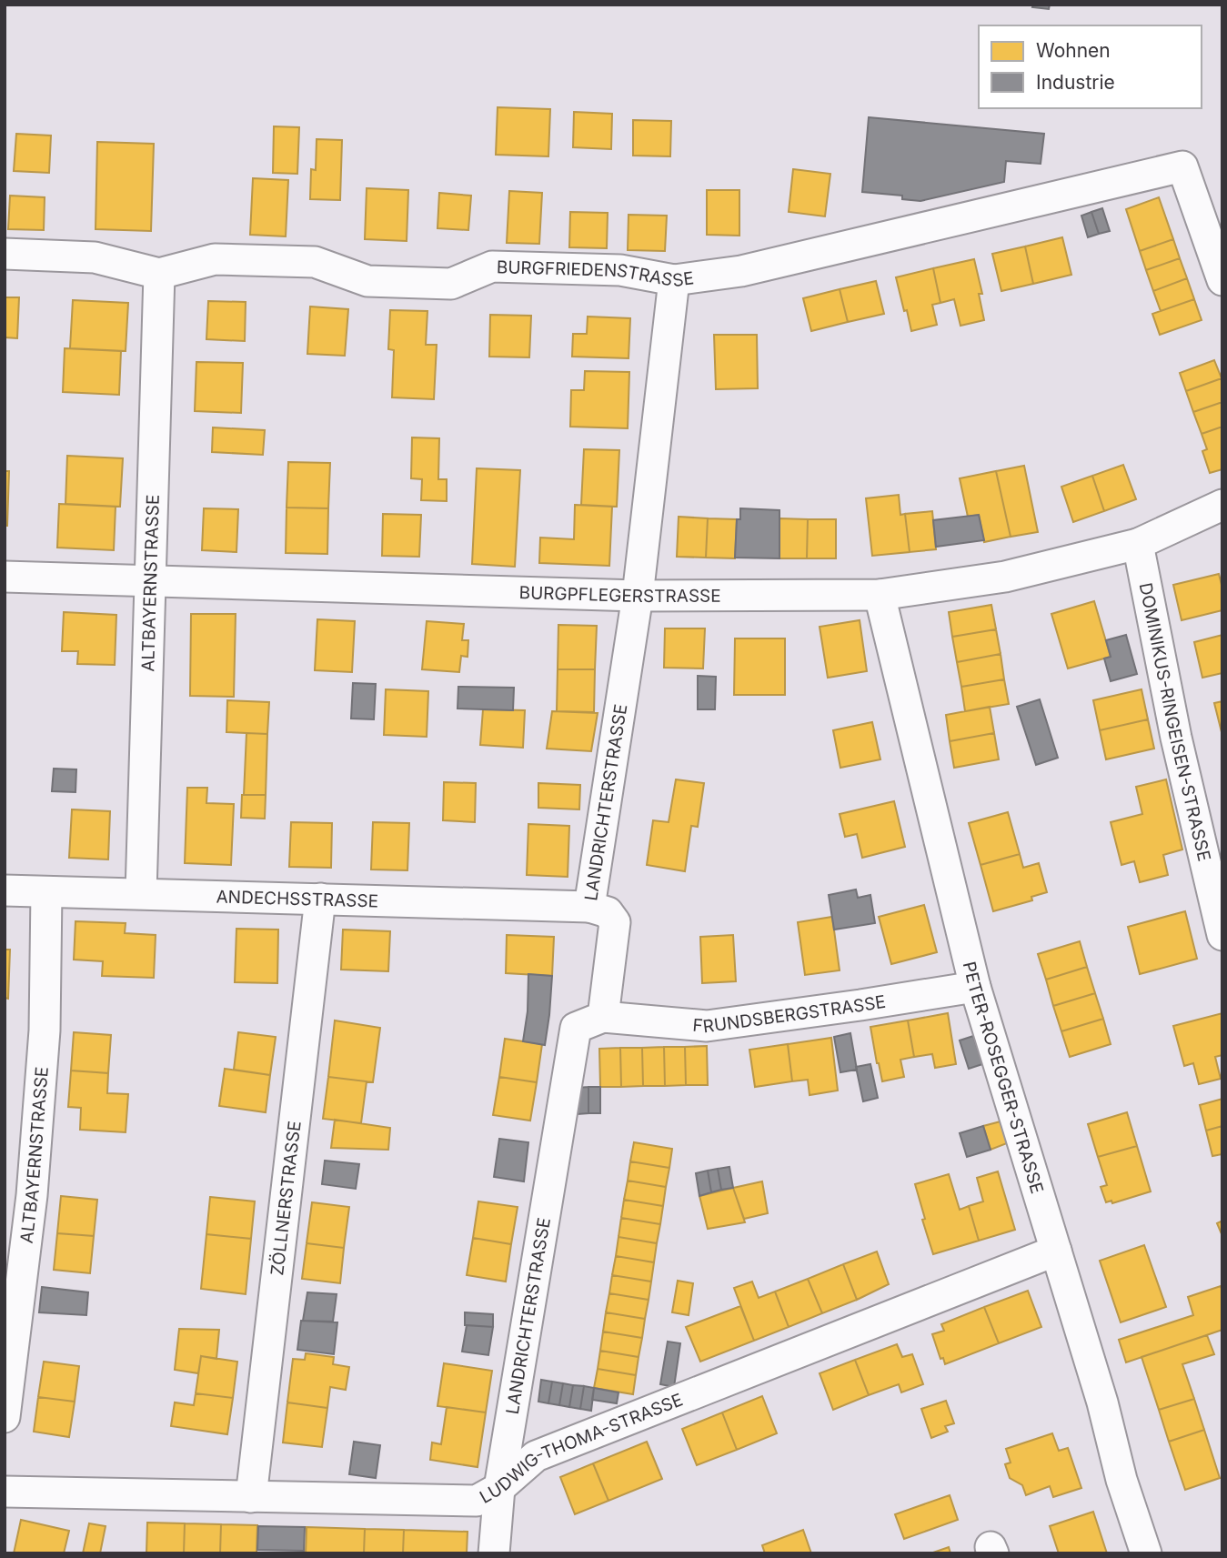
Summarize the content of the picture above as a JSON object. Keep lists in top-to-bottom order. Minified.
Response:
{"streets":{"street":["BURGFRIEDENSTRASSE","ALTBAYERNSTRASSE","BURGPFLEGERSTRASSE","DOMINIKUS-RINGEISEN-STRASSE","LANDRICHTERSTRASSE","ANDECHSSTRASSE","FRUNDSBERGSTRASSE","PETER-ROSEGGER-STRASSE","ZÖLLNERSTRASSE","LUDWIG-THOMA-STRASSE"]},"crossings":[["BURGFRIEDENSTRASSE","ALTBAYERNSTRASSE"],["BURGFRIEDENSTRASSE","LANDRICHTERSTRASSE"],["ALTBAYERNSTRASSE","BURGPFLEGERSTRASSE"],["ALTBAYERNSTRASSE","ANDECHSSTRASSE"],["BURGPFLEGERSTRASSE","DOMINIKUS-RINGEISEN-STRASSE"],["BURGPFLEGERSTRASSE","LANDRICHTERSTRASSE"],["BURGPFLEGERSTRASSE","PETER-ROSEGGER-STRASSE"],["LANDRICHTERSTRASSE","ANDECHSSTRASSE"],["LANDRICHTERSTRASSE","FRUNDSBERGSTRASSE"],["LANDRICHTERSTRASSE","LUDWIG-THOMA-STRASSE"],["ANDECHSSTRASSE","ZÖLLNERSTRASSE"],["FRUNDSBERGSTRASSE","PETER-ROSEGGER-STRASSE"],["PETER-ROSEGGER-STRASSE","LUDWIG-THOMA-STRASSE"],["ZÖLLNERSTRASSE","LUDWIG-THOMA-STRASSE"]],"legend":["Wohnen","Industrie"]}
